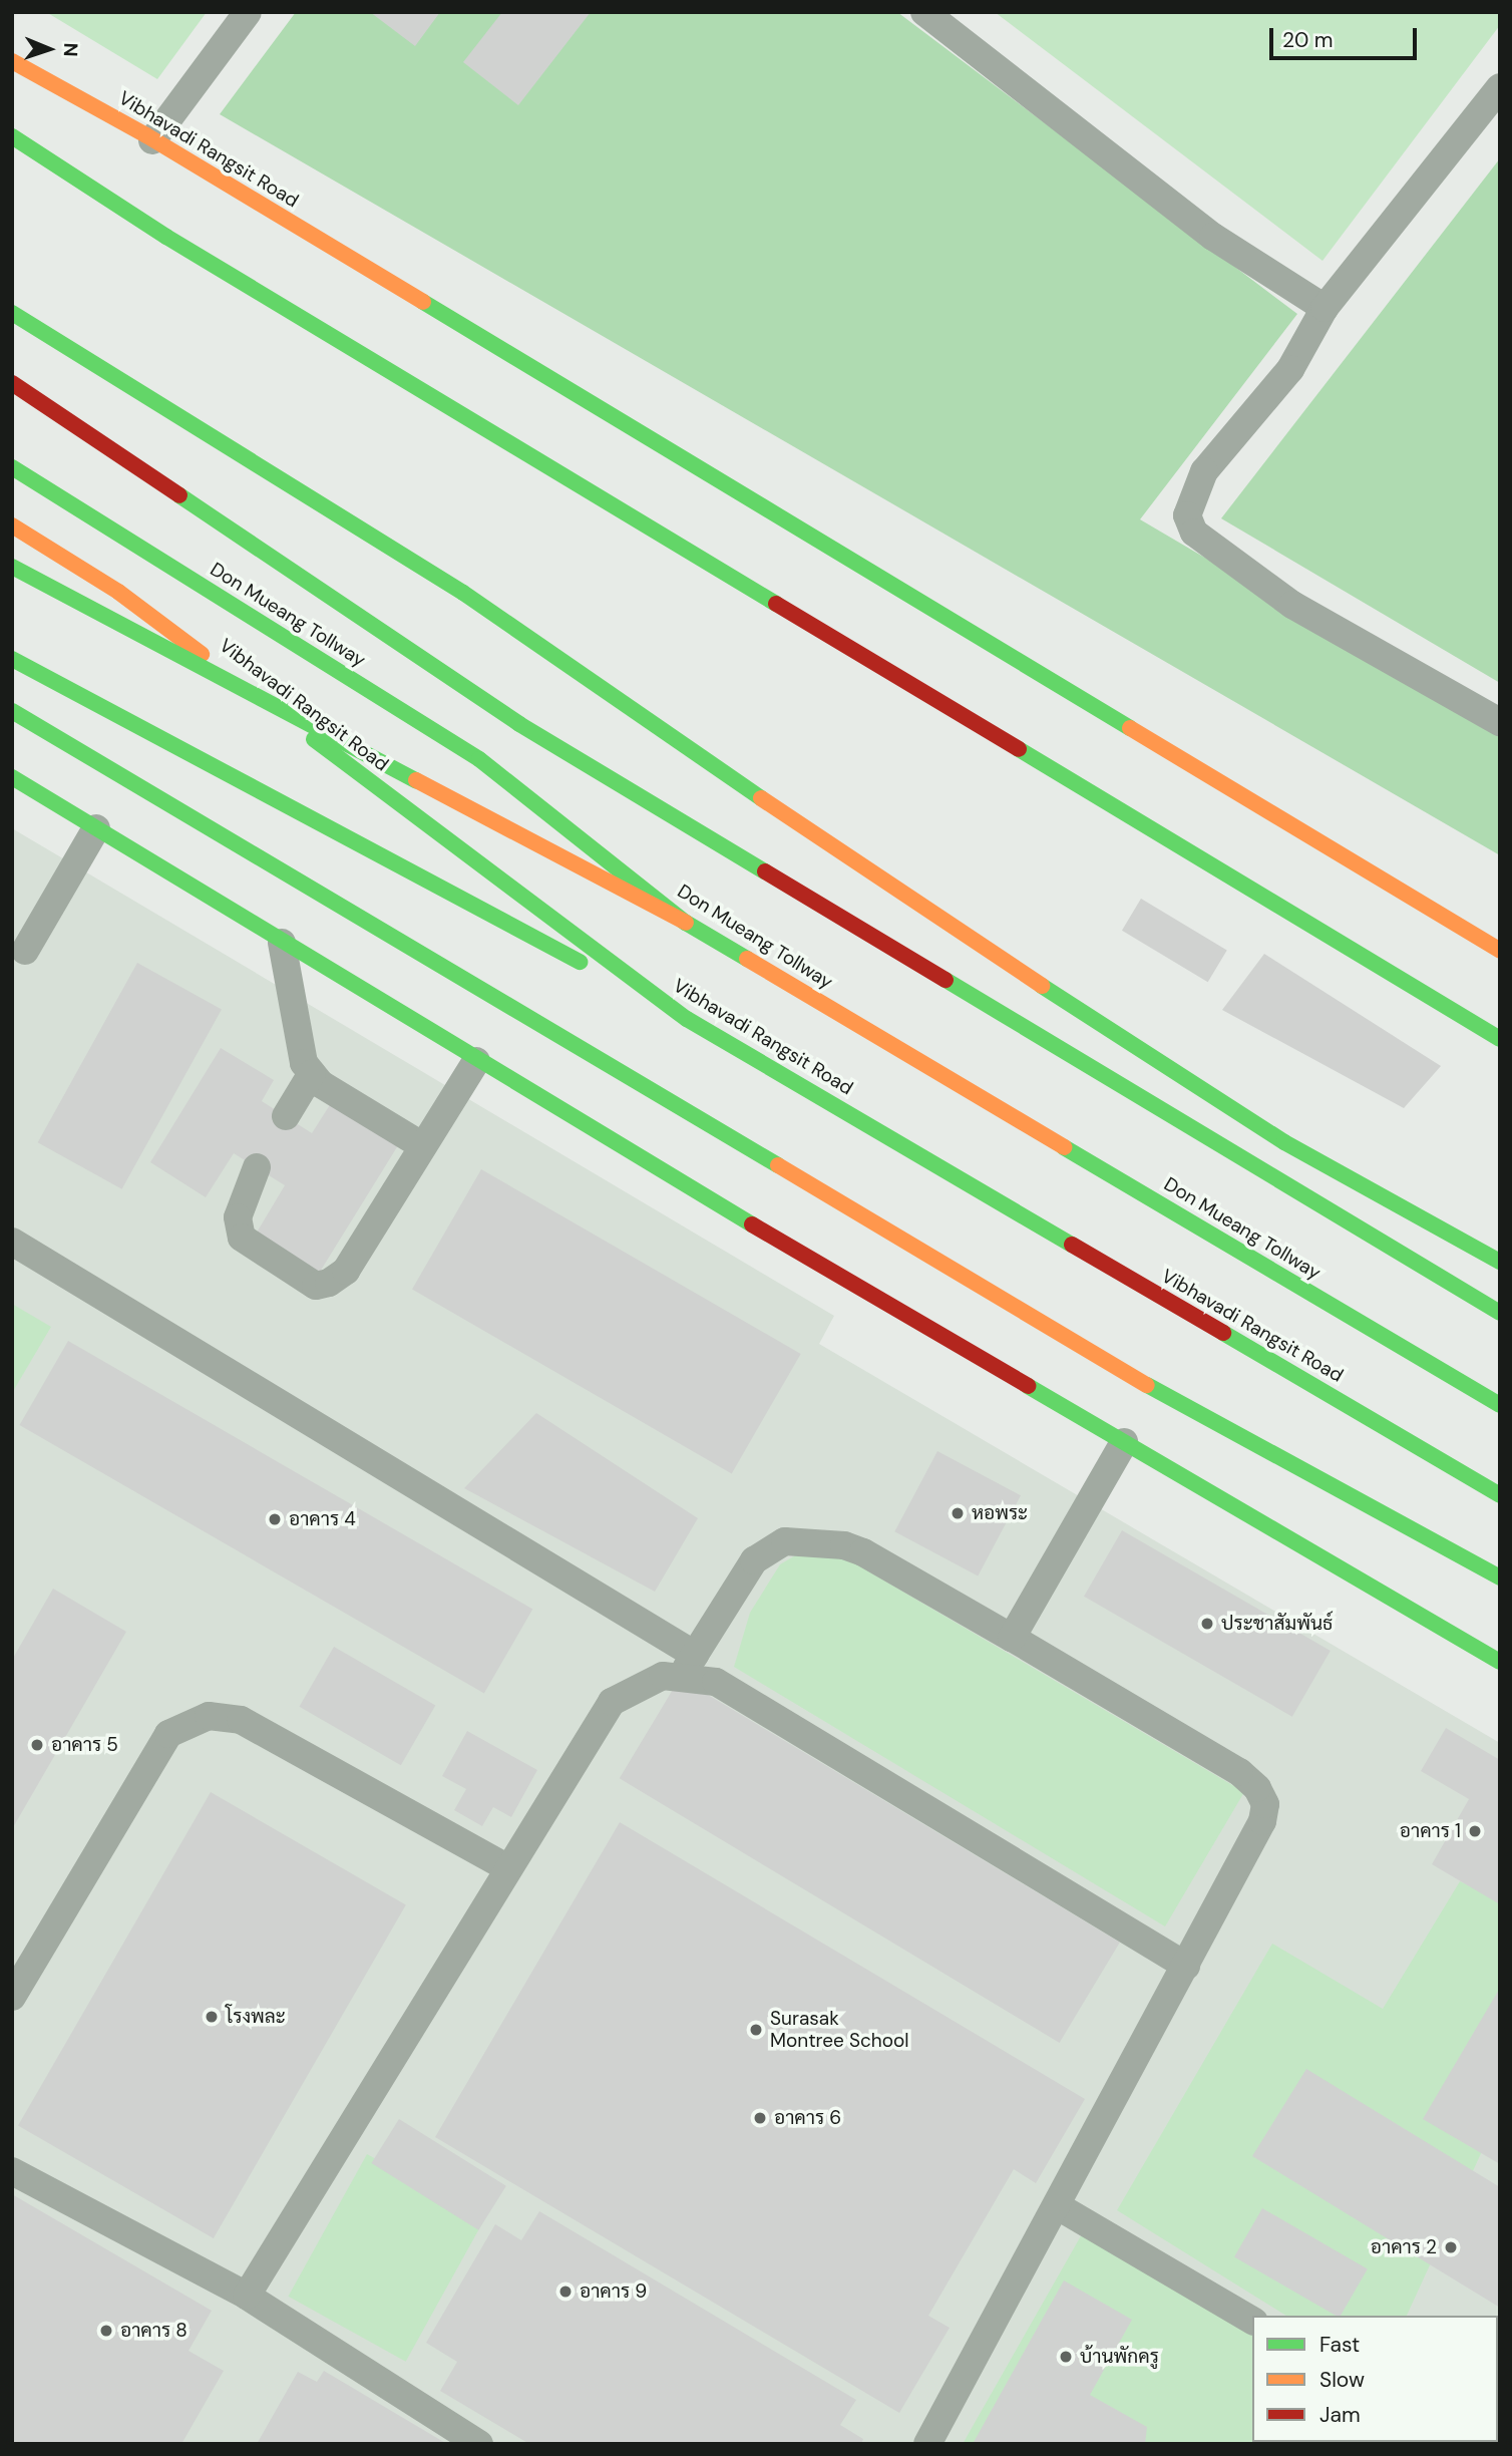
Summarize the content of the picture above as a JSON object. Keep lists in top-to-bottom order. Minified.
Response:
{"streets":{"main road":["Vibhavadi Rangsit Road","Don Mueang Tollway"]},"places":["หอพระ","อาคาร 4","ประชาสัมพันธ์","อาคาร 5","อาคาร 1","โรงพละ","Surasak Montree School","อาคาร 6","อาคาร 2","อาคาร 9","อาคาร 8","บ้านพักครู"],"legend":["Fast","Slow","Jam"],"scale_bar":"20 m","north":"right"}
